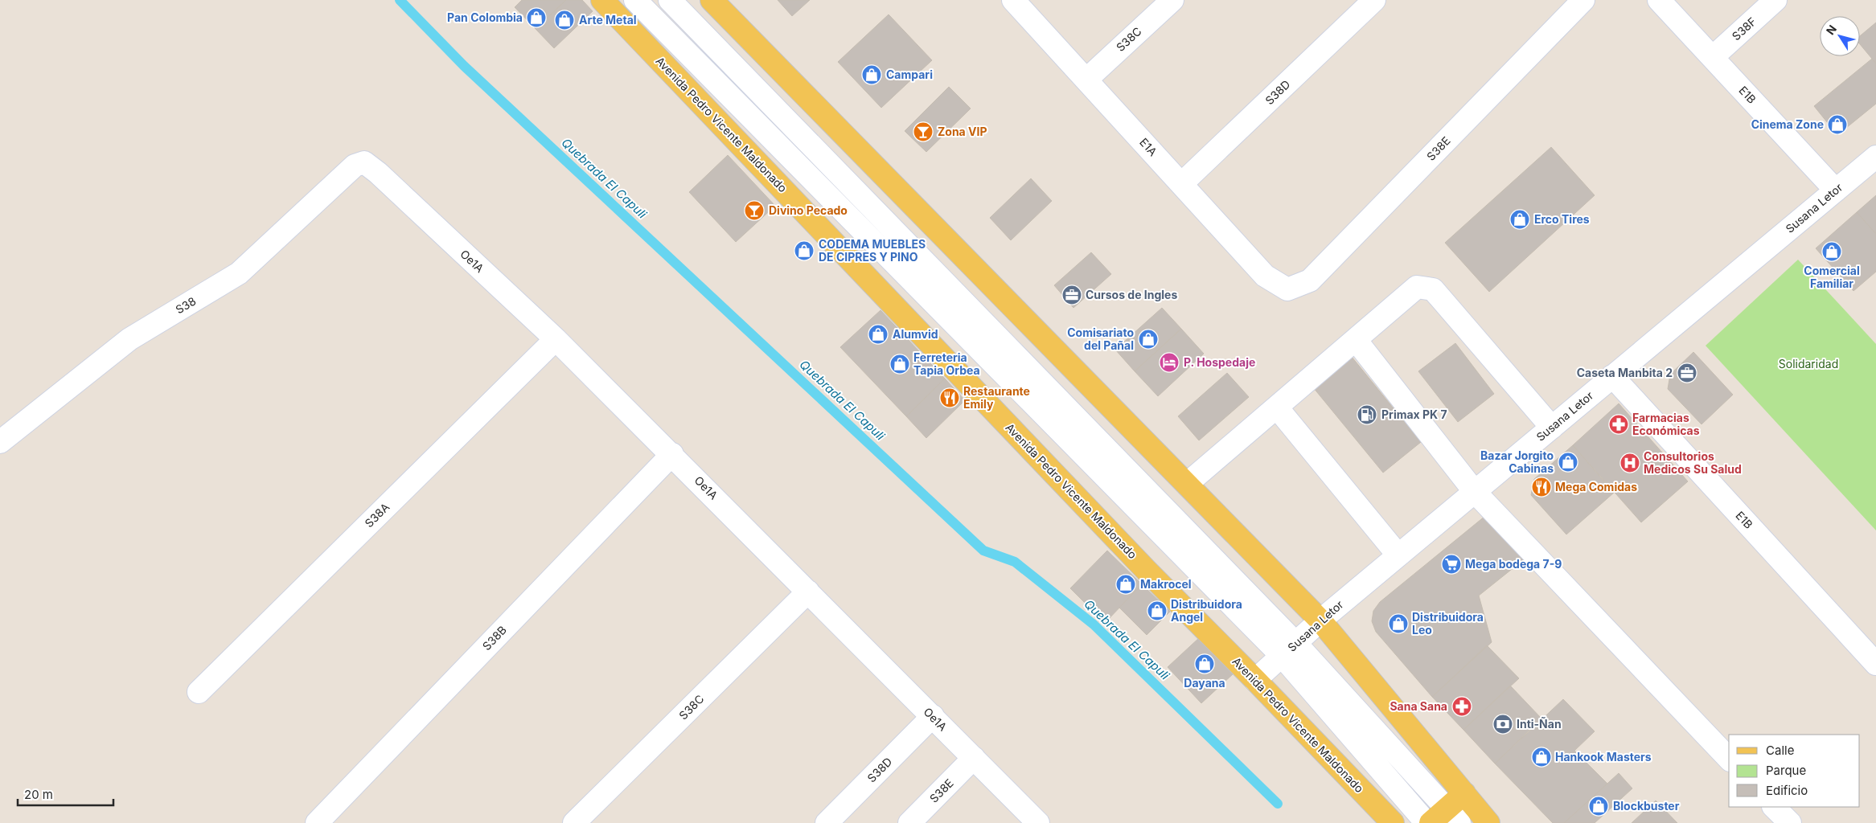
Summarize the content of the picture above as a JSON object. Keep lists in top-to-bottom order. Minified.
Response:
{"streets":{"main road":["Avenida Pedro Vicente Maldonado"],"street":["S38F","S38C","S38D","E1B","E1A","S38E","Susana Letor","Oe1A","S38","S38A","S38B"]},"crossings":[["S38F","E1B"],["S38C","E1A"],["S38C","Oe1A"],["S38D","E1A"],["S38D","Oe1A"],["E1B","Susana Letor"],["Avenida Pedro Vicente Maldonado","Susana Letor"],["E1A","S38E"],["S38E","Oe1A"],["Oe1A","S38"],["Oe1A","S38A"],["Oe1A","S38B"]],"water":["Quebrada El Capuli"],"parks":["Solidaridad"],"places":{"shop":["Pan Colombia","Arte Metal","Campari","Cinema Zone","Erco Tires","CODEMA MUEBLES DE CIPRES Y PINO","Comercial Familiar","Alumvid","Comisariato del Pañal","Ferreteria Tapia Orbea","Bazar Jorgito Cabinas","Makrocel","Distribuidora Angel","Distribuidora Leo","Dayana","Hankook Masters","Blockbuster"],"bar":["Zona VIP","Divino Pecado"],"office":["Cursos de Ingles","Caseta Manbita 2"],"hotel":["P. Hospedaje"],"restaurant":["Restaurante Emily","Mega Comidas"],"fuel station":["Primax PK 7"],"pharmacy":["Farmacias Económicas","Sana Sana"],"hospital":["Consultorios Medicos Su Salud"],"supermarket":["Mega bodega 7-9"],"bank":["Inti-Ñan"]},"legend":["Calle","Parque","Edificio"],"scale_bar":"20 m","north":"top left"}
